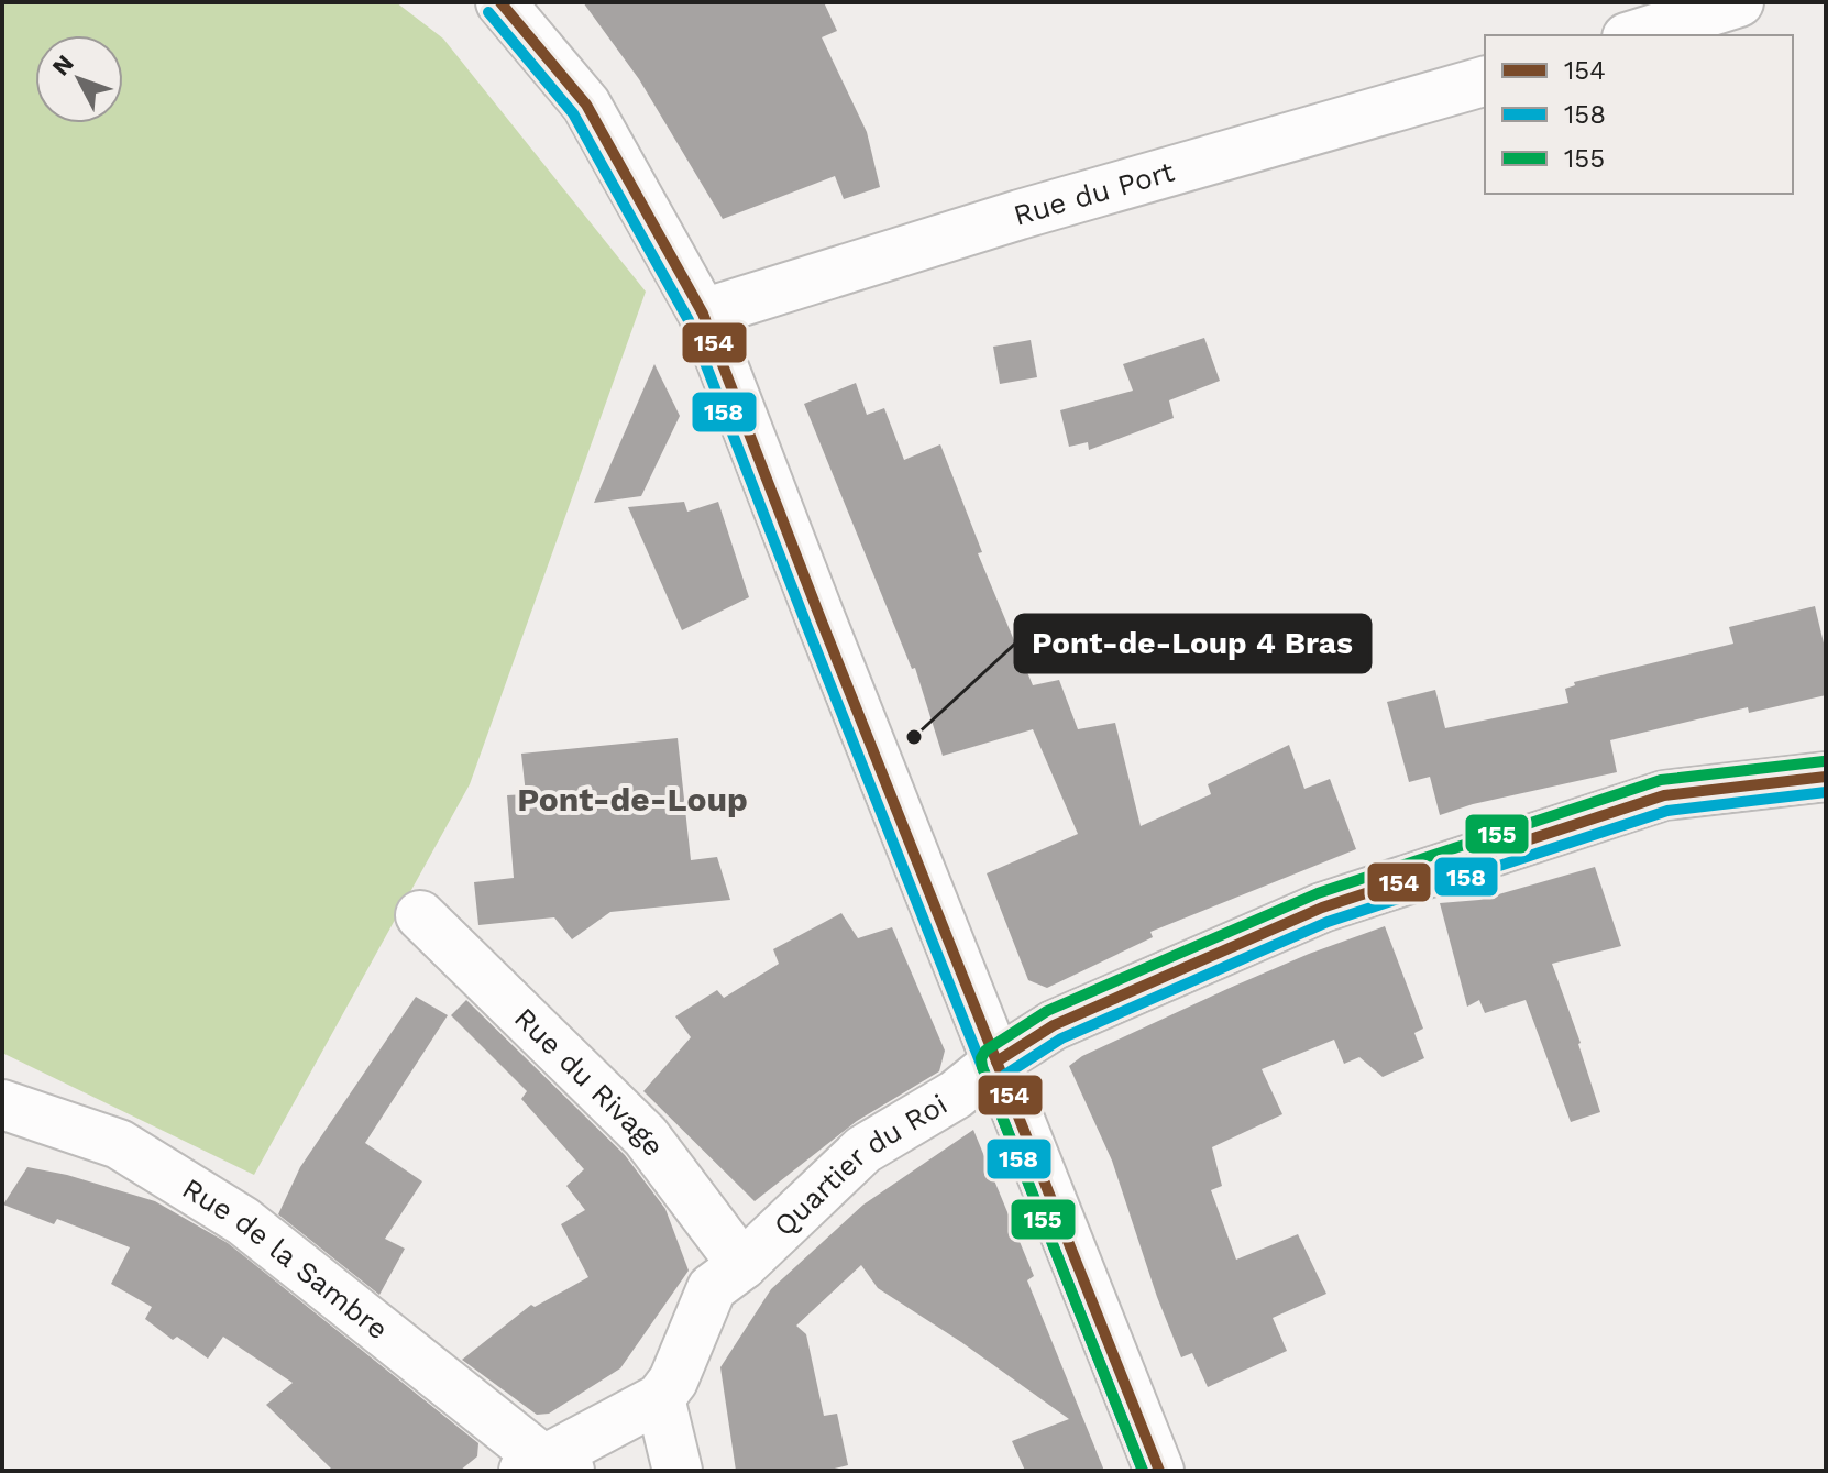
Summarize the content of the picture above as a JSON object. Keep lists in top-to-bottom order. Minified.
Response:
{"streets":{"street":["Rue du Port","Rue du Rivage","Quartier du Roi","Rue de la Sambre"]},"crossings":[["Rue du Rivage","Quartier du Roi"]],"districts":["Pont-de-Loup"],"places":["Pont-de-Loup 4 Bras"],"lines":["transit line 154","transit line 158","transit line 155"],"legend":["154","158","155"],"north":"top left"}
